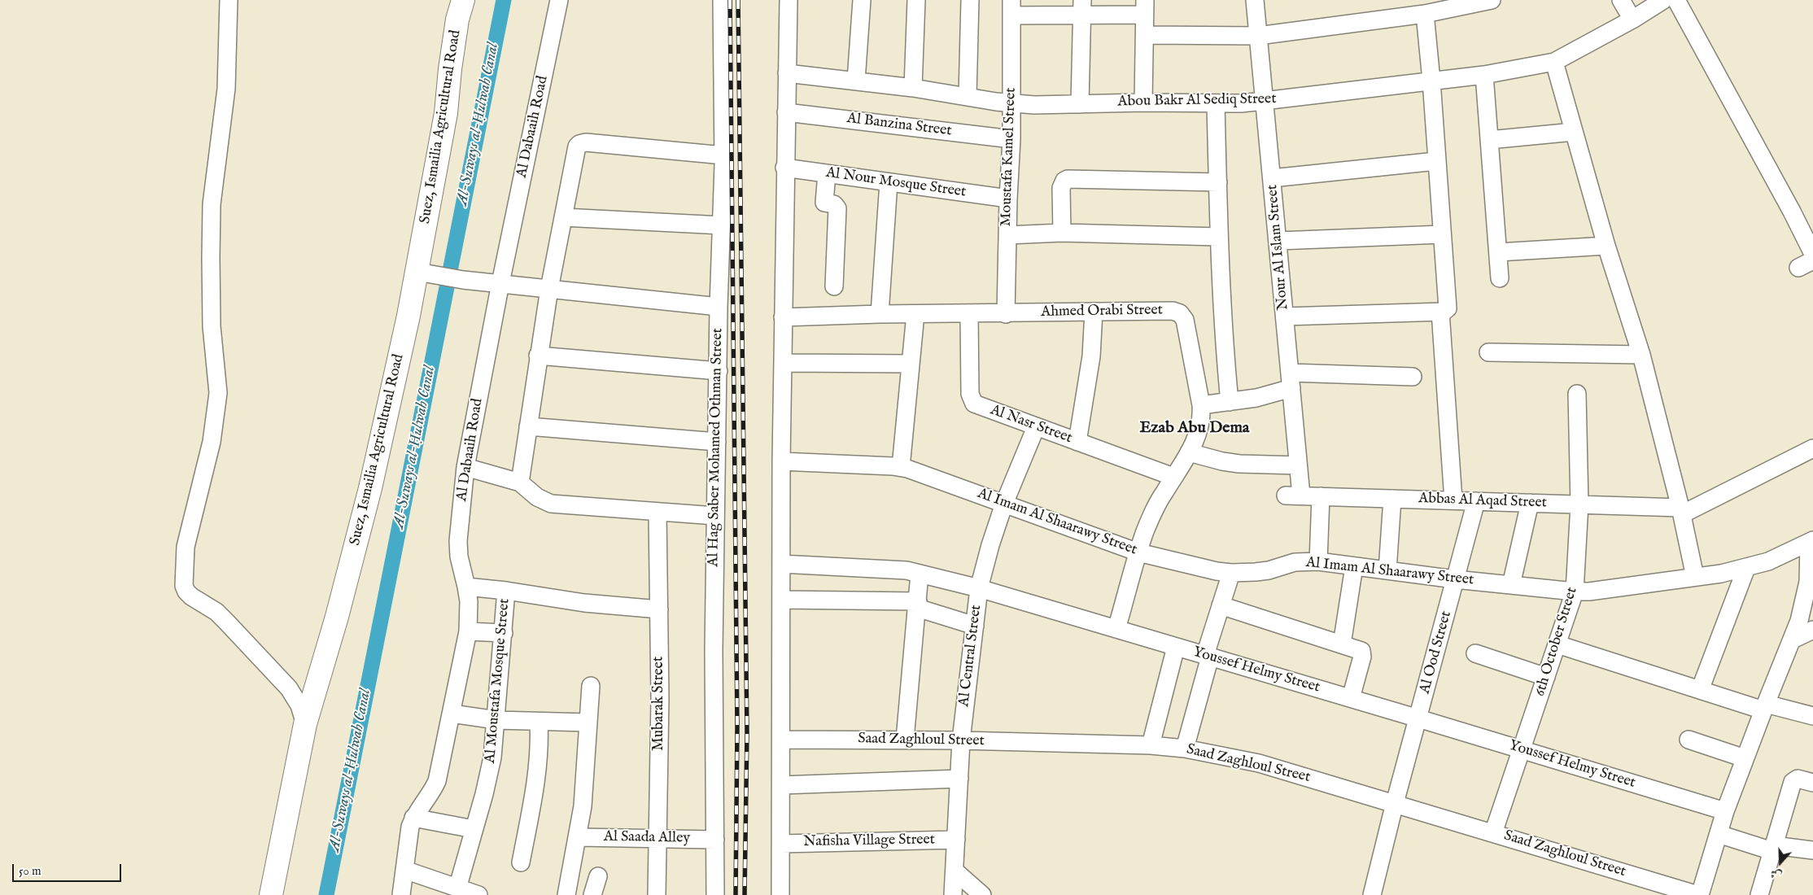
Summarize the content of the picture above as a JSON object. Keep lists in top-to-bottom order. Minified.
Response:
{"streets":{"main road":["Suez, Ismailia Agricultural Road"],"street":["Abou Bakr Al Sediq Street","Al Banzina Street","Al Dabaaih Road","Moustafa Kamel Street","Al Nour Mosque Street","Nour Al Islam Street","Ahmed Orabi Street","Al Nasr Street","Al Hag Saber Mohamed Othman Street","Abbas Al Aqad Street","Al Imam Al Shaarawy Street","6th October Street","Al Ood Street","Al Central Street","Youssef Helmy Street","Al Moustafa Mosque Street","Mubarak Street","Saad Zaghloul Street","Al Saada Alley","Nafisha Village Street"]},"crossings":[["Abou Bakr Al Sediq Street","Moustafa Kamel Street"],["Abou Bakr Al Sediq Street","Nour Al Islam Street"],["Al Banzina Street","Moustafa Kamel Street"],["Moustafa Kamel Street","Al Nour Mosque Street"],["Moustafa Kamel Street","Ahmed Orabi Street"],["Nour Al Islam Street","Abbas Al Aqad Street"],["Ahmed Orabi Street","Al Nasr Street"],["Ahmed Orabi Street","Al Imam Al Shaarawy Street"],["Ahmed Orabi Street","Youssef Helmy Street"],["Al Nasr Street","Al Central Street"],["Al Hag Saber Mohamed Othman Street","Al Saada Alley"],["Abbas Al Aqad Street","6th October Street"],["Abbas Al Aqad Street","Al Ood Street"],["Al Imam Al Shaarawy Street","6th October Street"],["Al Imam Al Shaarawy Street","Al Ood Street"],["Al Imam Al Shaarawy Street","Al Central Street"],["6th October Street","Youssef Helmy Street"],["6th October Street","Saad Zaghloul Street"],["Al Ood Street","Youssef Helmy Street"],["Al Ood Street","Saad Zaghloul Street"],["Al Central Street","Youssef Helmy Street"],["Al Central Street","Saad Zaghloul Street"],["Al Central Street","Nafisha Village Street"],["Mubarak Street","Al Saada Alley"]],"districts":["Ezab Abu Dema"],"water":["Al-Suways al-Ḥulwah Canal"],"scale_bar":"50 m","north":"bottom"}
